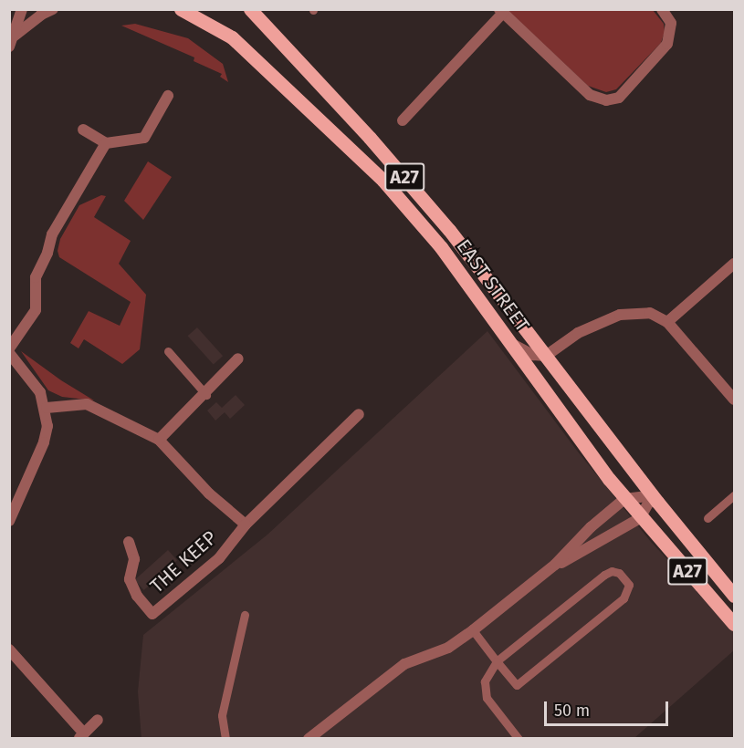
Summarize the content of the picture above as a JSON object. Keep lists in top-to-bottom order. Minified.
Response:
{"streets":{"main road":["A27","EAST STREET"],"street":["THE KEEP"]},"scale_bar":"50 m"}
